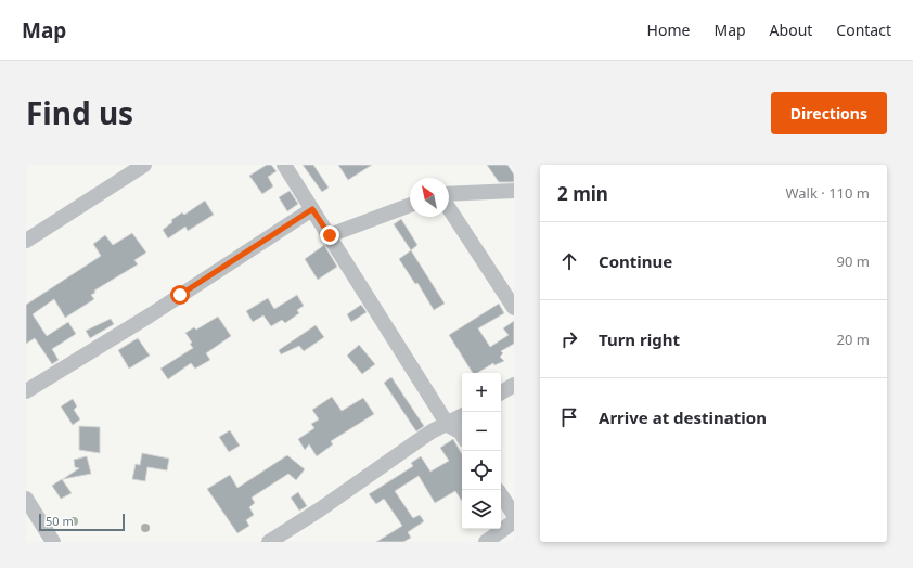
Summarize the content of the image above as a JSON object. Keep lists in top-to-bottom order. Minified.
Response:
{"scale_bar":"50 m","north":"top left","page":{"header":"Map","nav":["Home","Map","About","Contact"],"title":"Find us","buttons":"Directions","heading":["2 min","Walk · 110 m"],"list":[["Continue","90 m"],["Turn right","20 m"],"Arrive at destination"],"map_buttons":["+","−"],"scale":"50 m"}}
